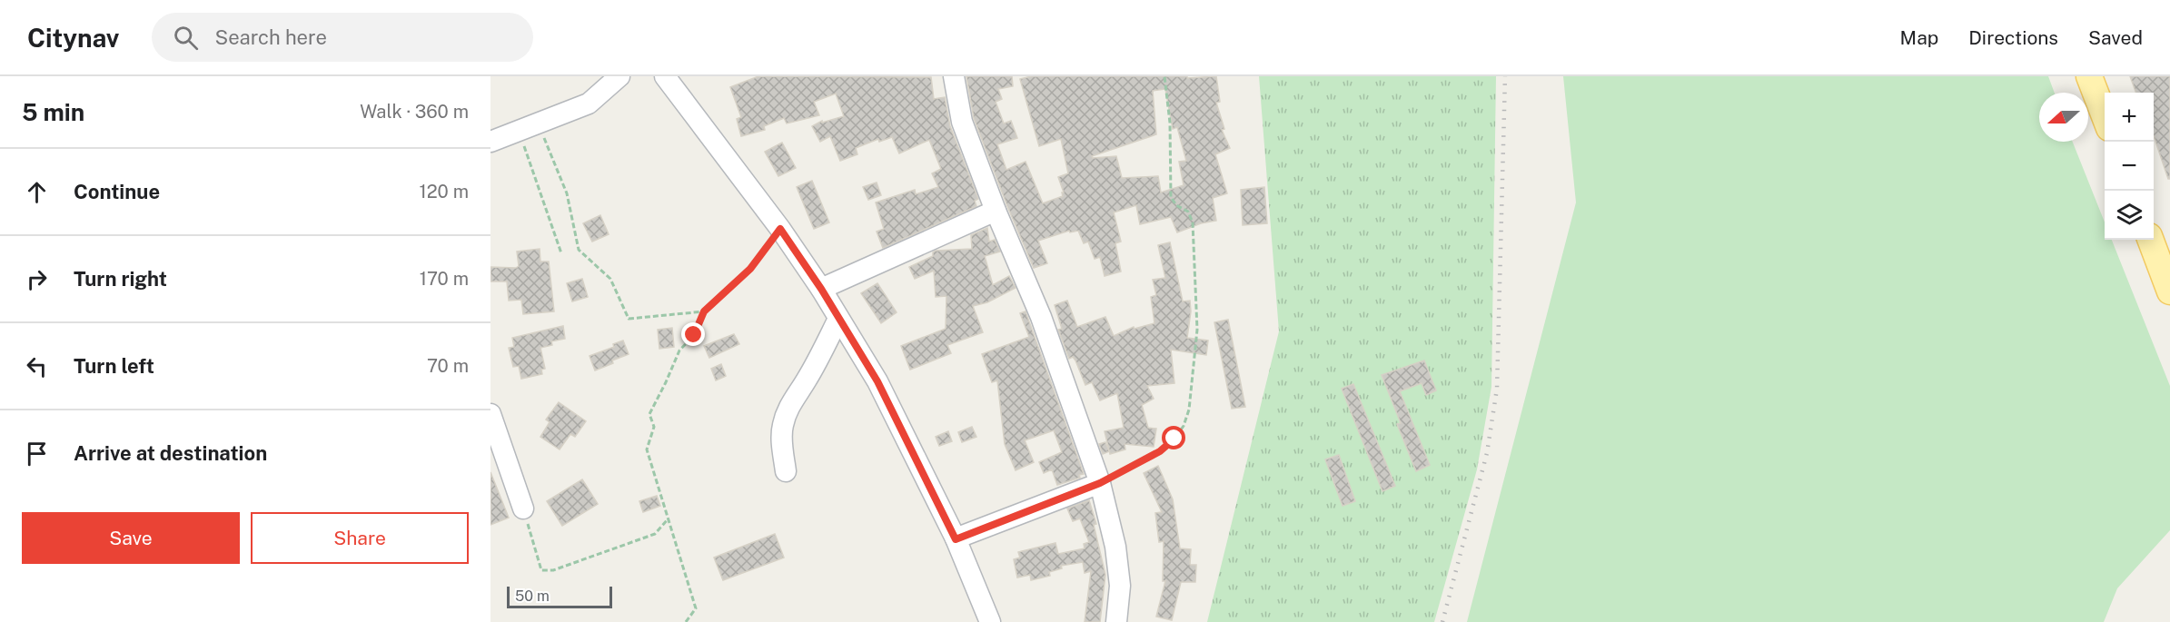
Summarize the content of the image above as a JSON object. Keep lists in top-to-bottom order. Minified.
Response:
{"scale_bar":"50 m","north":"left","page":{"header":"Citynav","search":"Search here","nav":["Map","Directions","Saved"],"heading":["5 min","Walk · 360 m"],"map_buttons":["+","−"],"list":[["Continue","120 m"],["Turn right","170 m"],["Turn left","70 m"],"Arrive at destination"],"buttons":["Save","Share"],"scale":"50 m"}}
